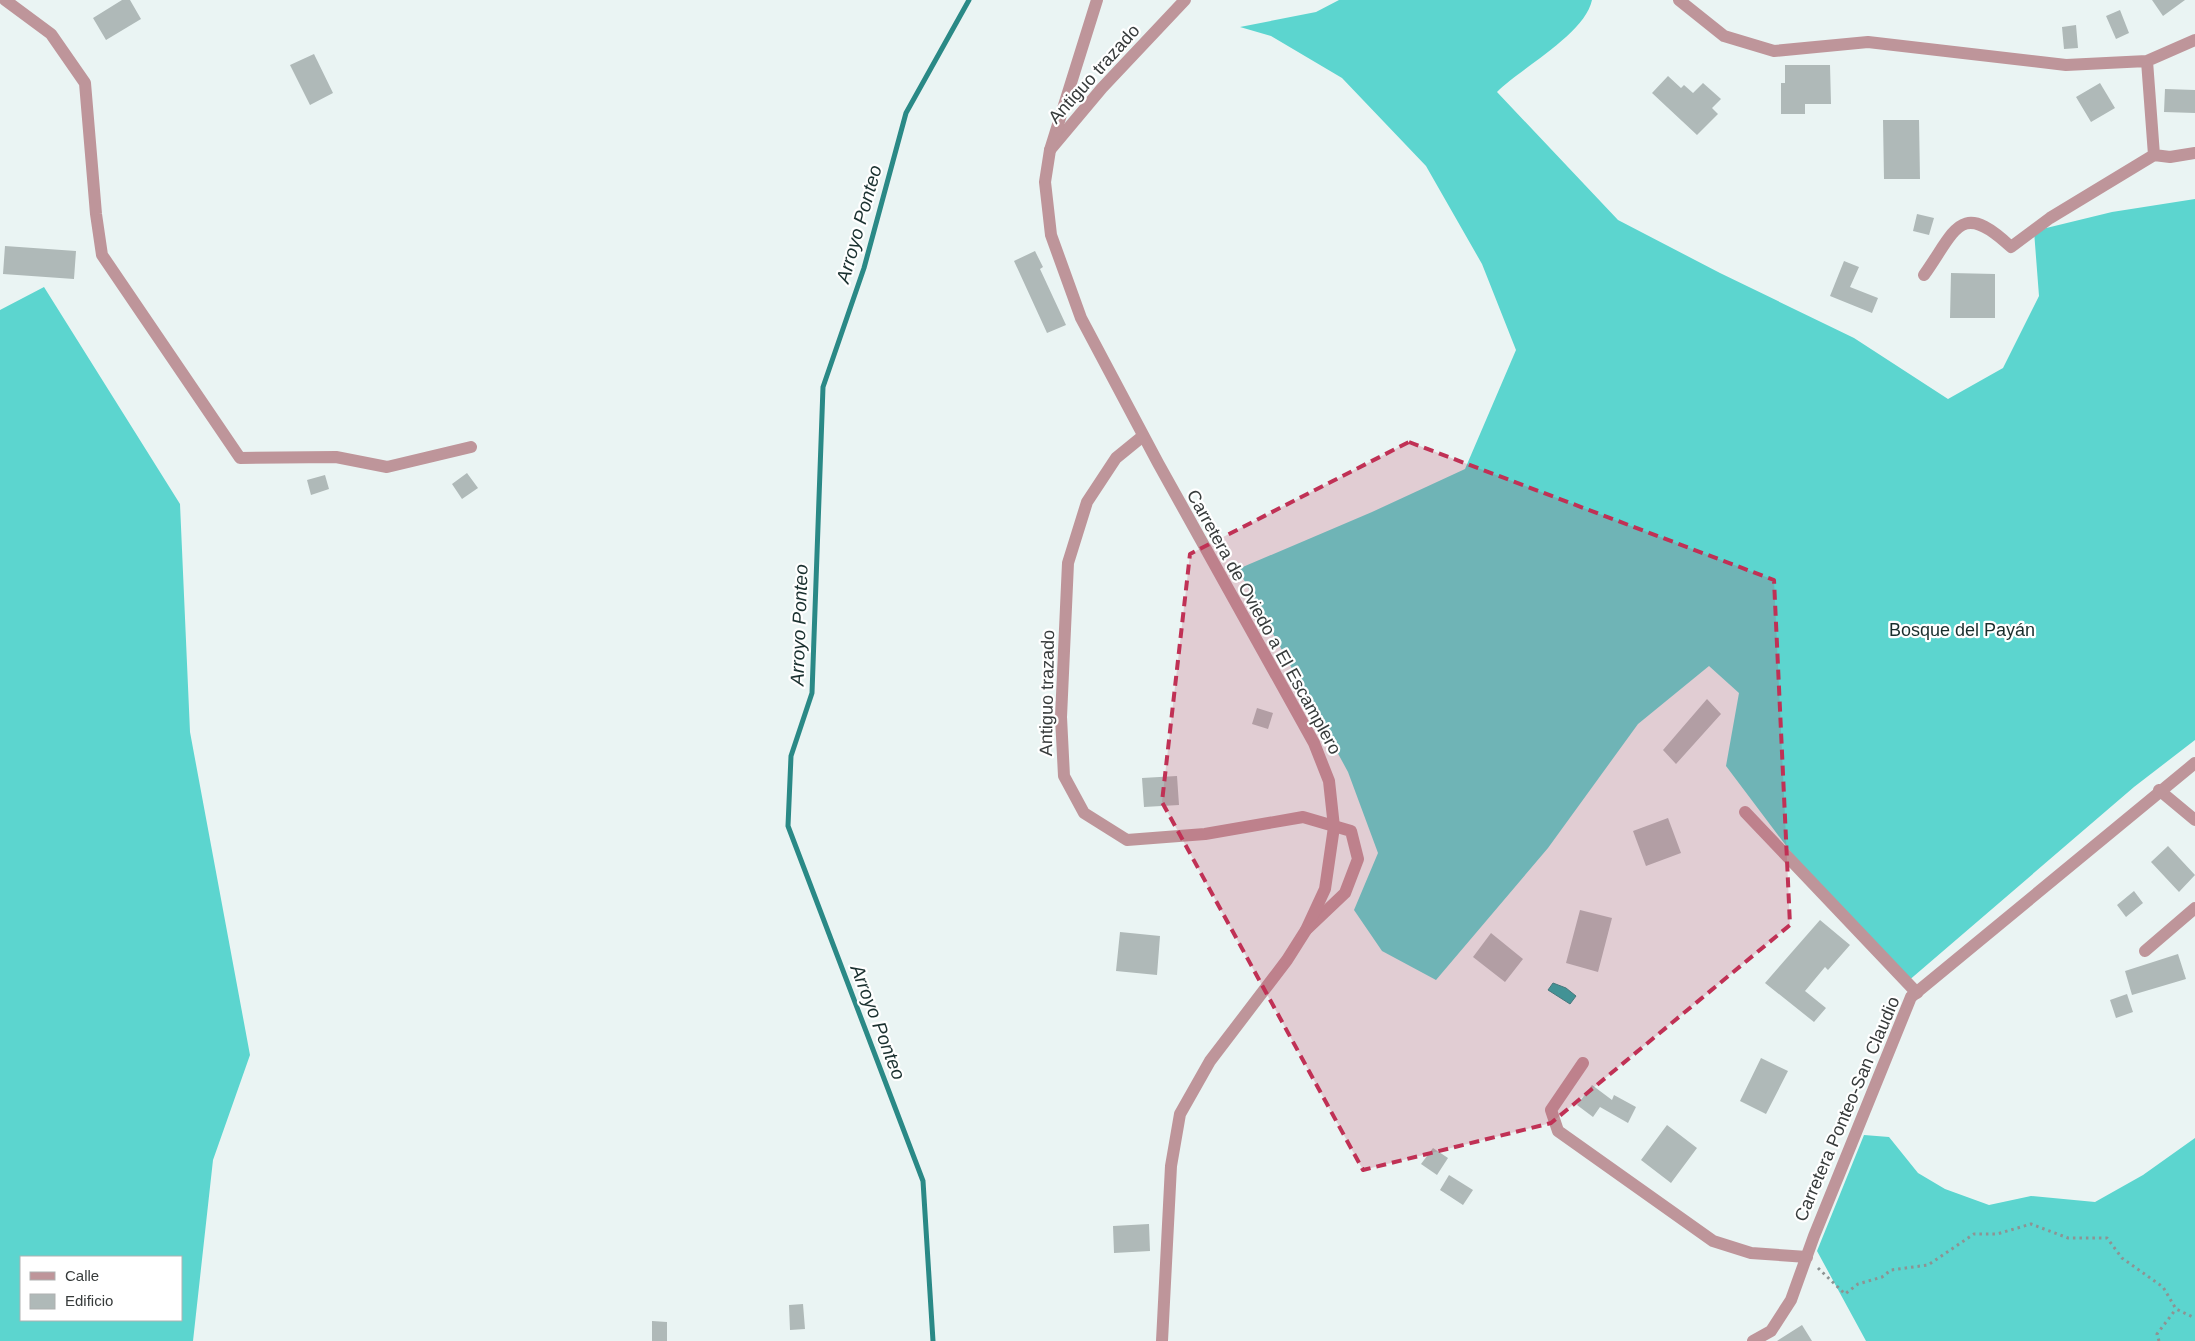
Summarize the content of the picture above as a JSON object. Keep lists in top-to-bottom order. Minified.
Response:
{"streets":{"street":["Antiguo trazado","Carretera de Oviedo a El Escamplero","Carretera Ponteo-San Claudio"]},"crossings":[["Antiguo trazado","Carretera de Oviedo a El Escamplero"]],"water":["Arroyo Ponteo"],"parks":["Bosque del Payán"],"legend":["Calle","Edificio"]}
